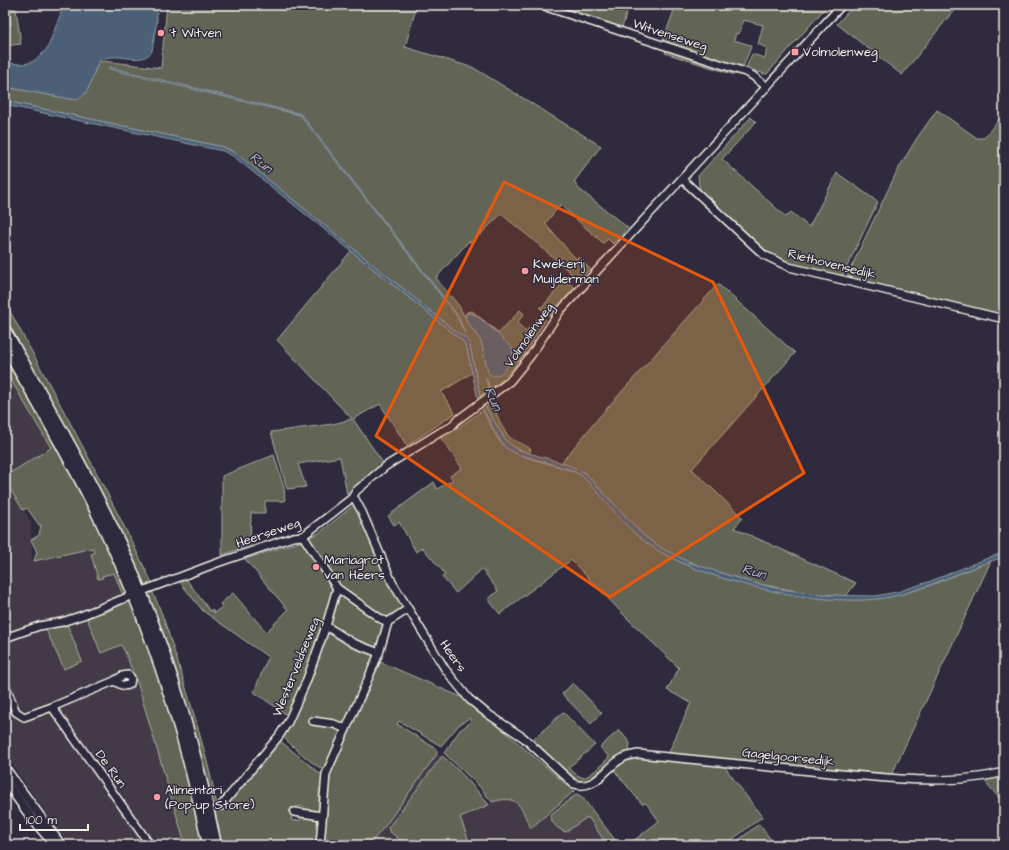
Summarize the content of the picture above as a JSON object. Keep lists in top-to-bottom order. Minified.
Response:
{"streets":{"street":["Witvenseweg","Riethovensedijk","Volmolenweg","Heerseweg","Heers","Westerveldseweg","Gagelgoorsedijk","De Run"]},"crossings":[["Witvenseweg","Volmolenweg"],["Riethovensedijk","Volmolenweg"],["Volmolenweg","Heerseweg"],["Heerseweg","Heers"],["Heers","Gagelgoorsedijk"]],"water":["Run"],"places":{"other":["'t Witven","Kwekerij Muijderman","Mariagrot van Heers","Alimentari (Pop-up Store)"],"transit":["Volmolenweg"]},"scale_bar":"100 m"}
